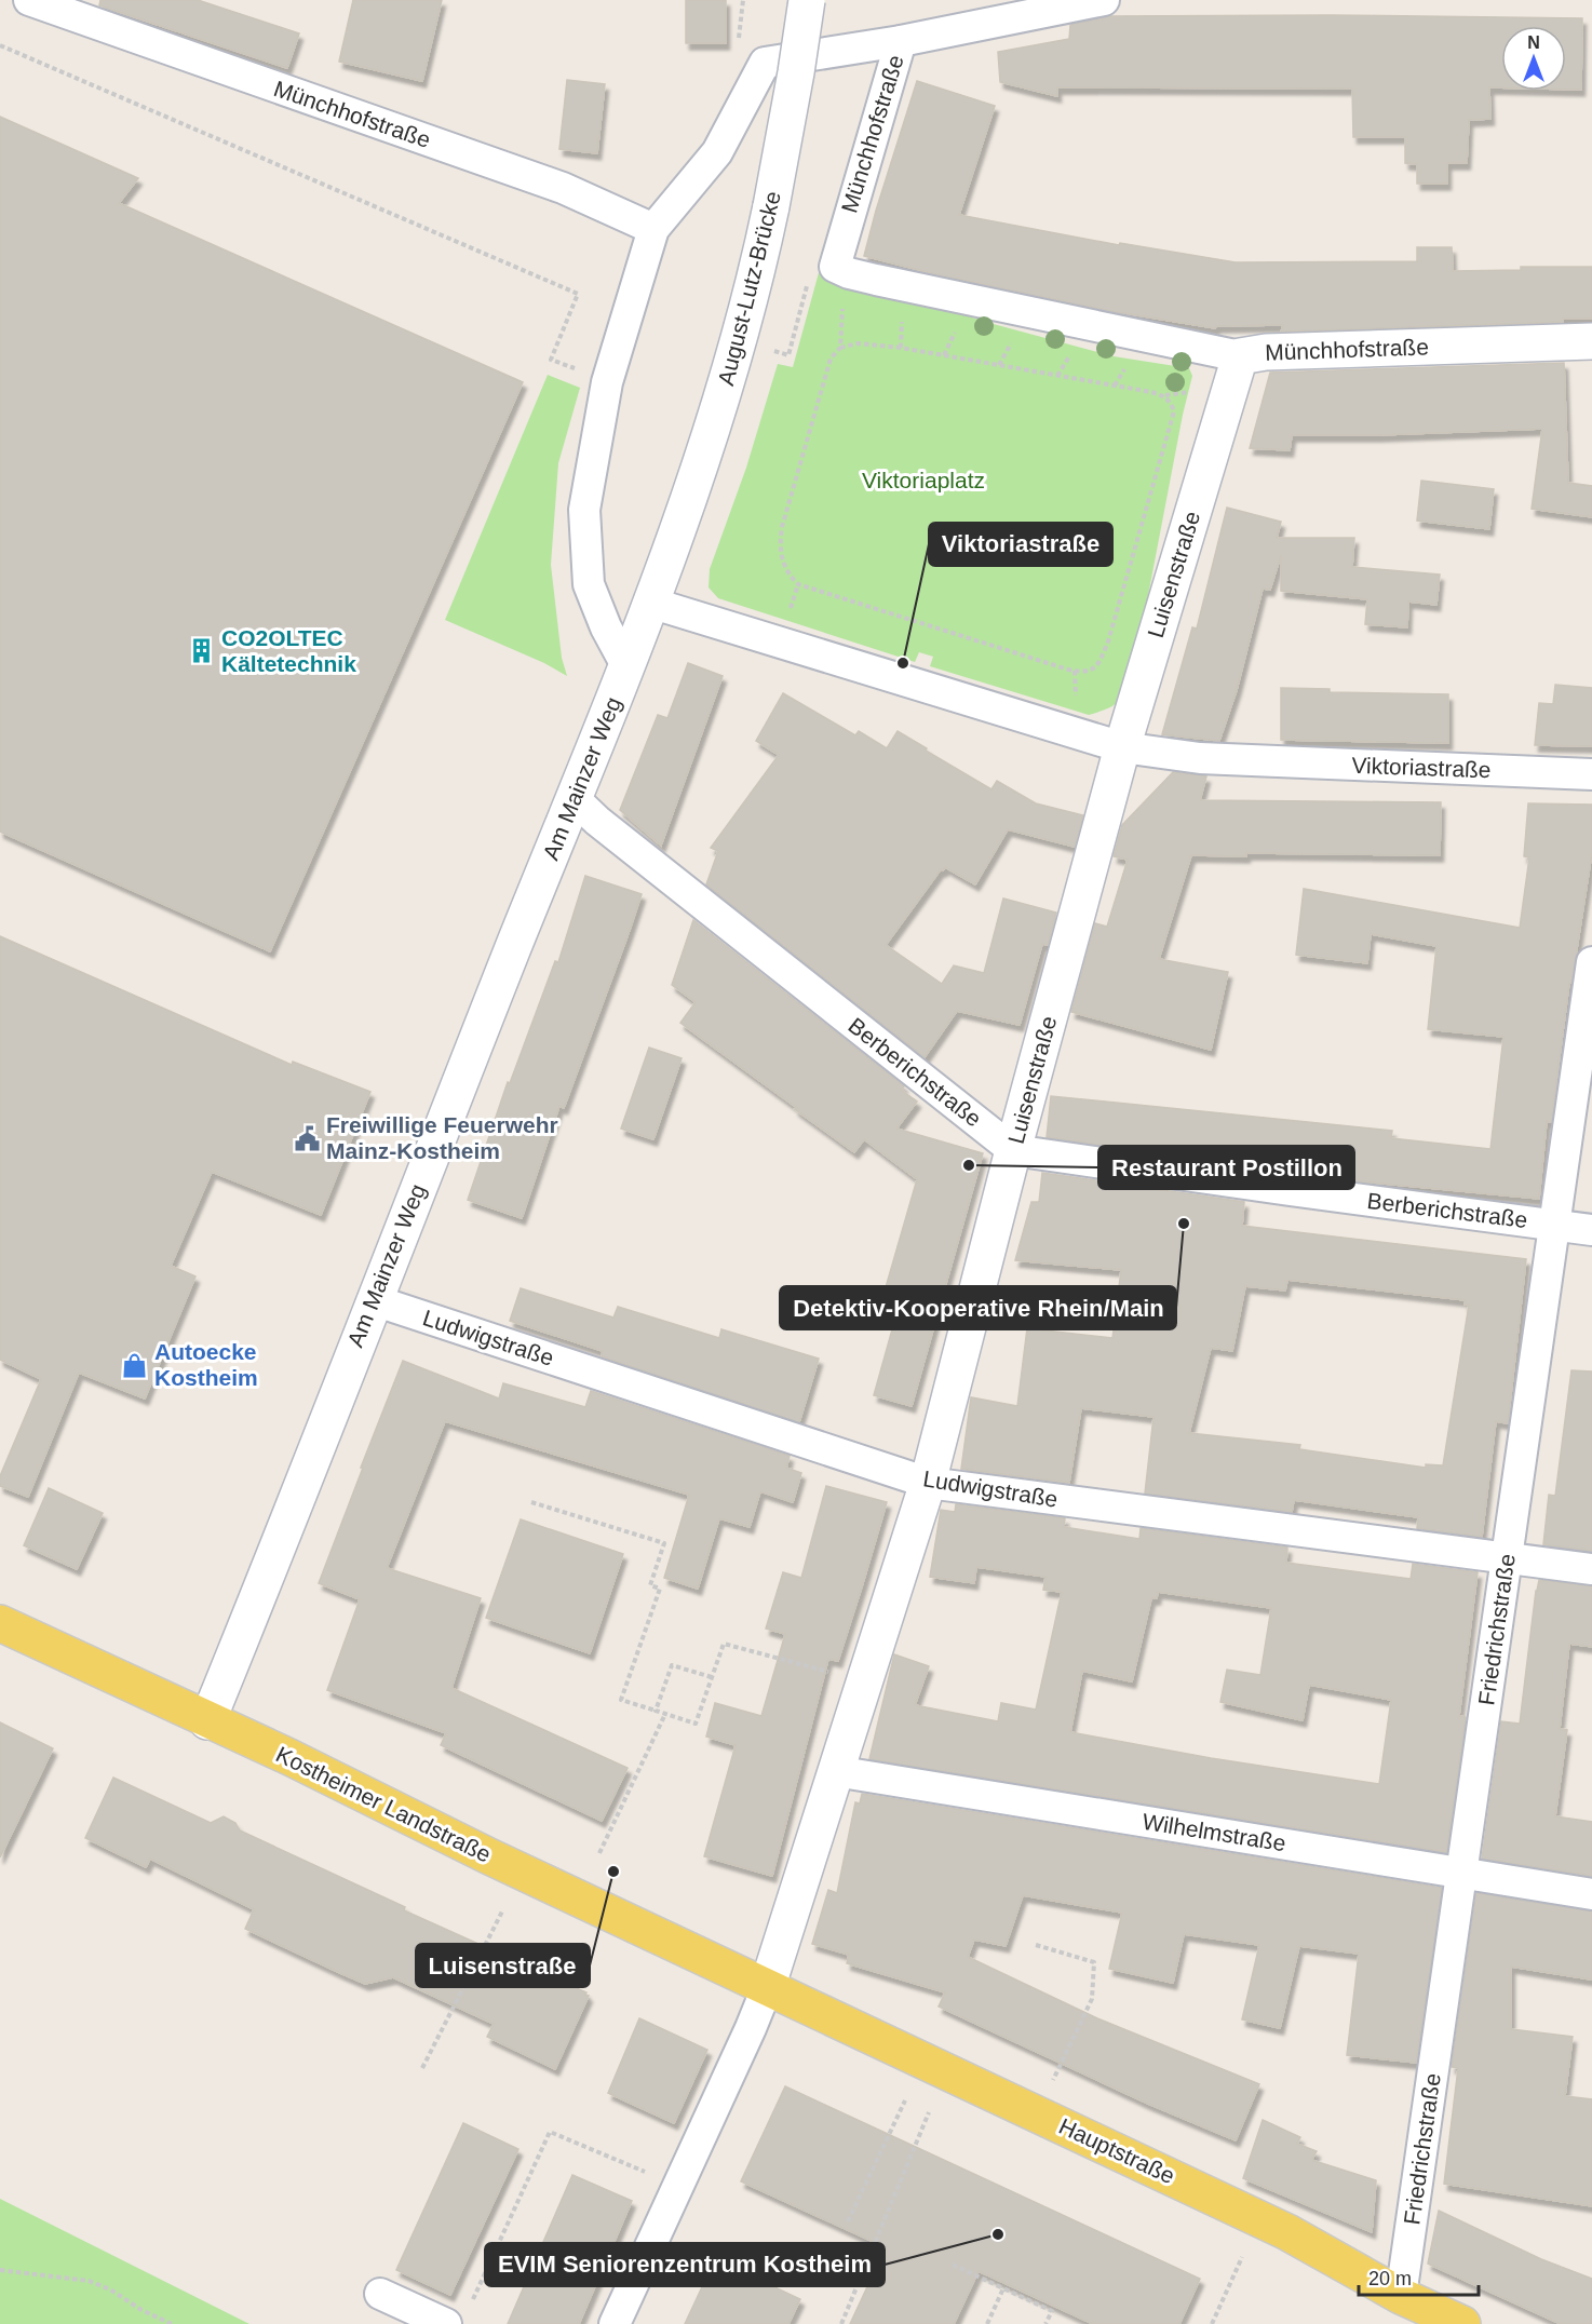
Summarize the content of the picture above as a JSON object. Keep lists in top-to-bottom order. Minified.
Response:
{"streets":{"main road":["Kostheimer Landstraße","Hauptstraße"],"street":["Münchhofstraße","August-Lutz-Brücke","Luisenstraße","Viktoriastraße","Am Mainzer Weg","Berberichstraße","Ludwigstraße","Friedrichstraße","Wilhelmstraße"]},"crossings":[["Münchhofstraße","Luisenstraße"],["Münchhofstraße","Am Mainzer Weg"],["August-Lutz-Brücke","Am Mainzer Weg"],["Luisenstraße","Viktoriastraße"],["Luisenstraße","Berberichstraße"],["Luisenstraße","Ludwigstraße"],["Luisenstraße","Kostheimer Landstraße"],["Luisenstraße","Wilhelmstraße"],["Luisenstraße","Hauptstraße"],["Viktoriastraße","Am Mainzer Weg"],["Am Mainzer Weg","Berberichstraße"],["Am Mainzer Weg","Ludwigstraße"],["Am Mainzer Weg","Kostheimer Landstraße"],["Berberichstraße","Friedrichstraße"],["Ludwigstraße","Friedrichstraße"],["Friedrichstraße","Wilhelmstraße"],["Friedrichstraße","Hauptstraße"],["Kostheimer Landstraße","Hauptstraße"]],"parks":["Viktoriaplatz"],"places":{"building":["CO2OLTEC Kältetechnik"],"other":["Viktoriastraße","Restaurant Postillon","Detektiv-Kooperative Rhein/Main","Luisenstraße","EVIM Seniorenzentrum Kostheim"],"public building":["Freiwillige Feuerwehr Mainz-Kostheim"],"shop":["Autoecke Kostheim"]},"scale_bar":"20 m","north":"top"}
